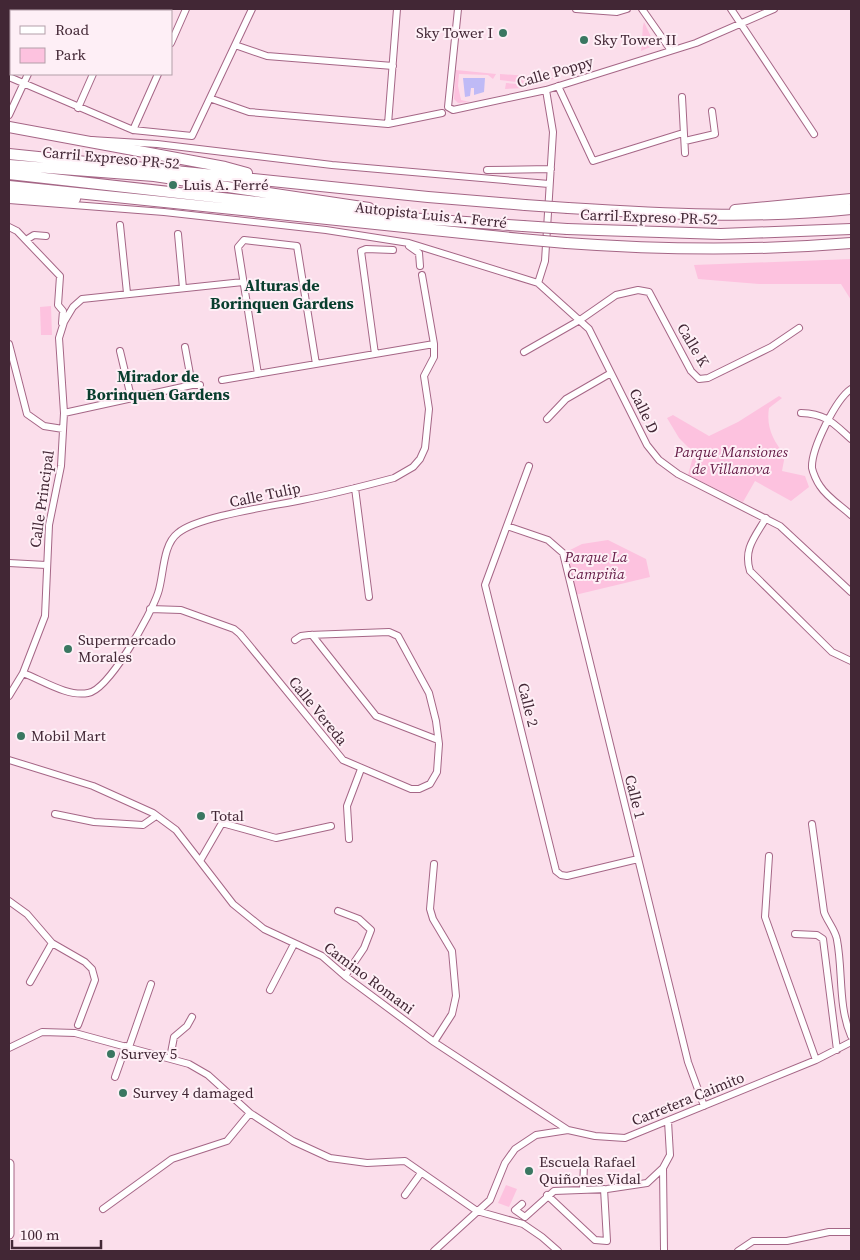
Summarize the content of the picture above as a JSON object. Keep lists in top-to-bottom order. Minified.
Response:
{"streets":{"highway":["Carril Expreso PR-52","Autopista Luis A. Ferré"],"street":["Calle Poppy","Calle K","Calle D","Calle Tulip","Calle Principal","Calle 2","Calle Vereda","Calle 1","Camino Romani","Carretera Caimito"]},"crossings":[["Calle K","Calle D"],["Calle Tulip","Calle Principal"],["Calle Tulip","Calle Vereda"],["Calle 2","Calle 1"],["Calle 1","Carretera Caimito"],["Camino Romani","Carretera Caimito"]],"districts":["Alturas de Borinquen Gardens","Mirador de Borinquen Gardens"],"parks":["Parque Mansiones de Villanova","Parque La Campiña"],"places":["Sky Tower I","Sky Tower II","Luis A. Ferré","Supermercado Morales","Mobil Mart","Total","Survey 5","Survey 4 damaged","Escuela Rafael Quiñones Vidal"],"legend":["Road","Park"],"scale_bar":"100 m"}
